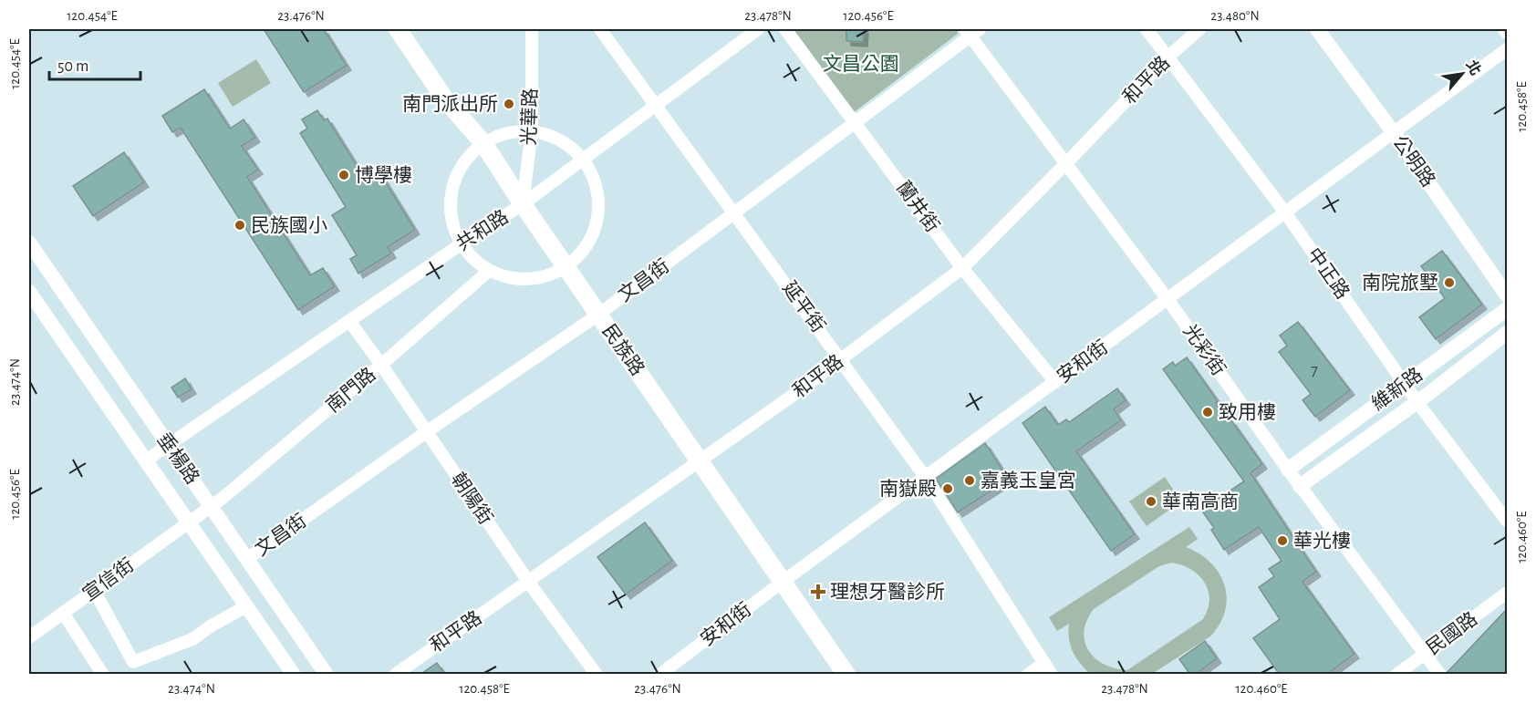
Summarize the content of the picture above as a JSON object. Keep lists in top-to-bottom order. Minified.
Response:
{"streets":{"main road":["民族路"],"street":["和平路","光華路","公明路","蘭井街","共和路","中正路","文昌街","延平街","光彩街","安和街","維新路","南門路","垂楊路","朝陽街","宣信街","民國路"]},"crossings":[["和平路","蘭井街"],["和平路","中正路"],["和平路","延平街"],["和平路","民族路"],["和平路","光彩街"],["和平路","朝陽街"],["光華路","共和路"],["光華路","民族路"],["公明路","安和街"],["蘭井街","文昌街"],["蘭井街","安和街"],["共和路","延平街"],["共和路","民族路"],["共和路","垂楊路"],["共和路","朝陽街"],["中正路","安和街"],["中正路","維新路"],["文昌街","延平街"],["文昌街","民族路"],["文昌街","光彩街"],["文昌街","垂楊路"],["文昌街","朝陽街"],["延平街","安和街"],["民族路","安和街"],["光彩街","安和街"],["光彩街","維新路"],["光彩街","民國路"],["南門路","垂楊路"],["南門路","朝陽街"],["南門路","宣信街"],["垂楊路","宣信街"]],"parks":["文昌公園"],"places":{"other":["南門派出所","博學樓","民族國小","南院旅墅","致用樓","嘉義玉皇宮","南嶽殿","華南高商","華光樓"],"health":["理想牙醫診所"]},"house_numbers":["7"],"scale_bar":"50 m","north":"top right","coordinates":["120.454°E","23.476°N","23.478°N","120.456°E","23.480°N","120.458°E","23.474°N","120.460°E"]}
